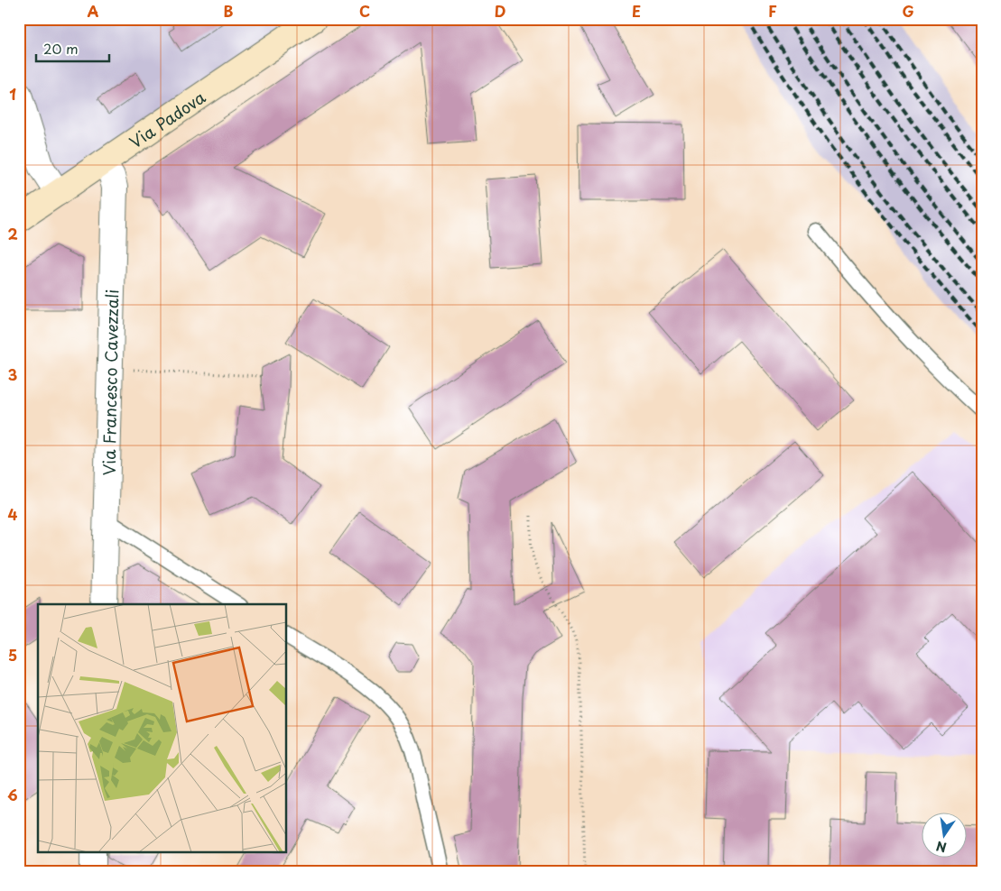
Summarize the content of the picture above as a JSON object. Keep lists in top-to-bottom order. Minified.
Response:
{"streets":{"street":["Via Padova","Via Francesco Cavezzali"]},"crossings":[["Via Padova","Via Francesco Cavezzali"]],"scale_bar":"20 m","north":"bottom","grid":{"columns":["A","B","C","D","E","F","G"],"rows":["1","2","3","4","5","6"]}}
